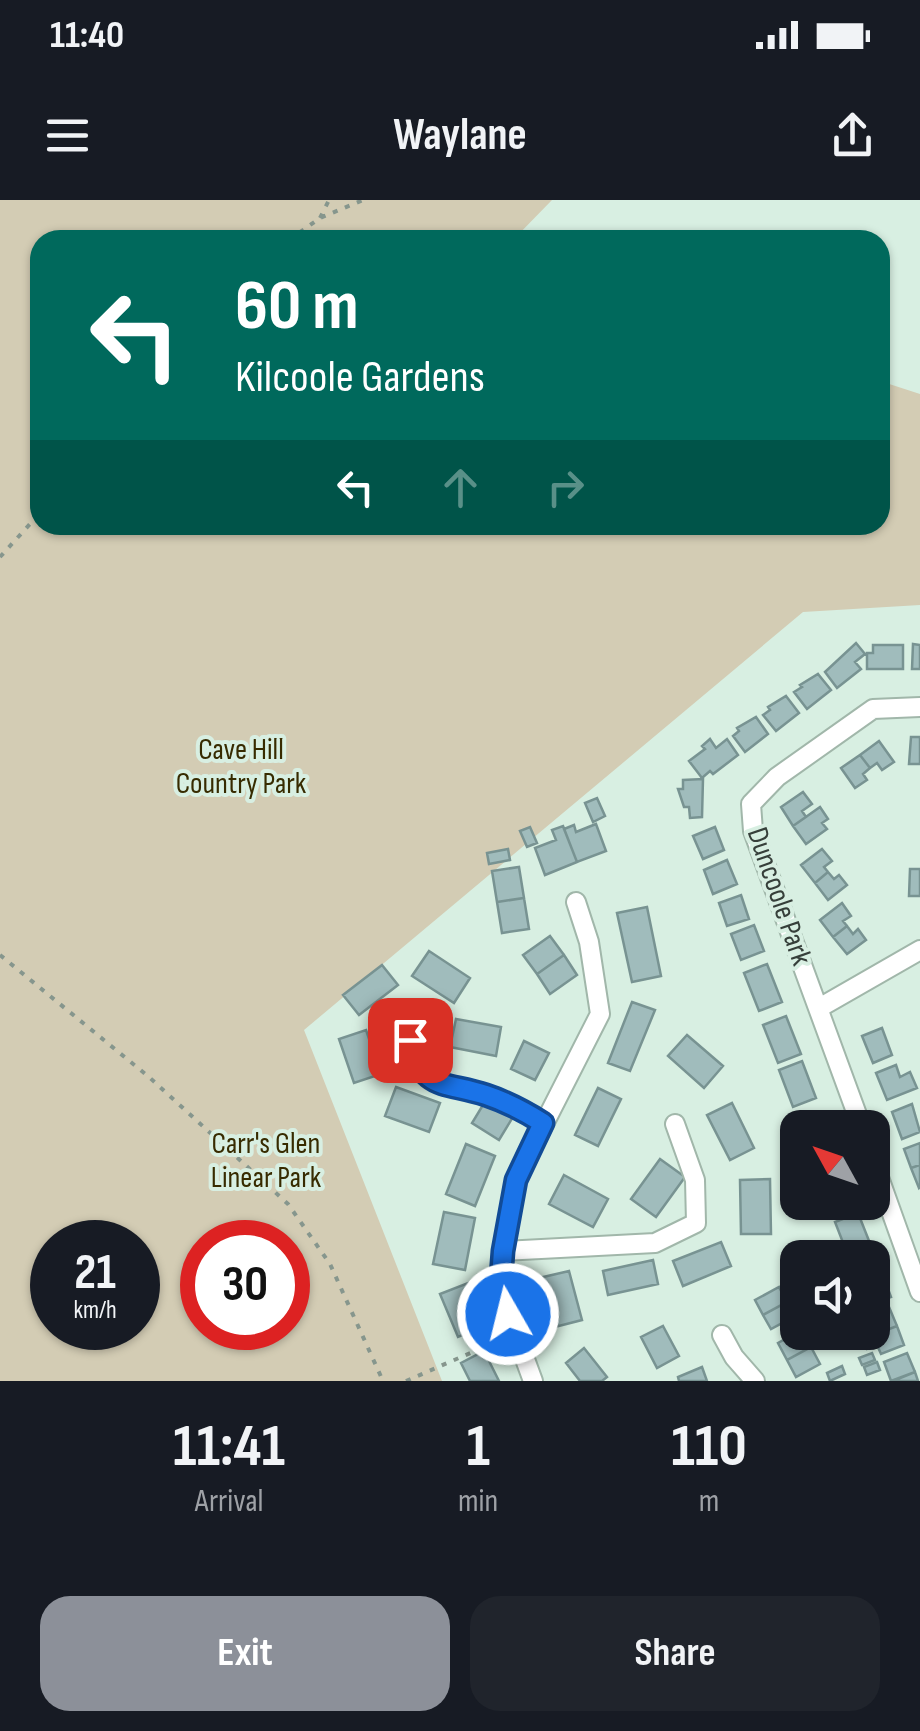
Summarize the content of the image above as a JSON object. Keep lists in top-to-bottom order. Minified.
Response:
{"streets":{"street":["Duncoole Park"]},"parks":["Cave Hill Country Park","Carr's Glen Linear Park"],"north":"top left","page":{"status":"11:40","header":"Waylane","turn":["60 m","Kilcoole Gardens"],"speed":"21 km/h","limit":"30","eta":["11:41","Arrival","1","min","110","m"],"buttons":["Exit","Share"]}}
